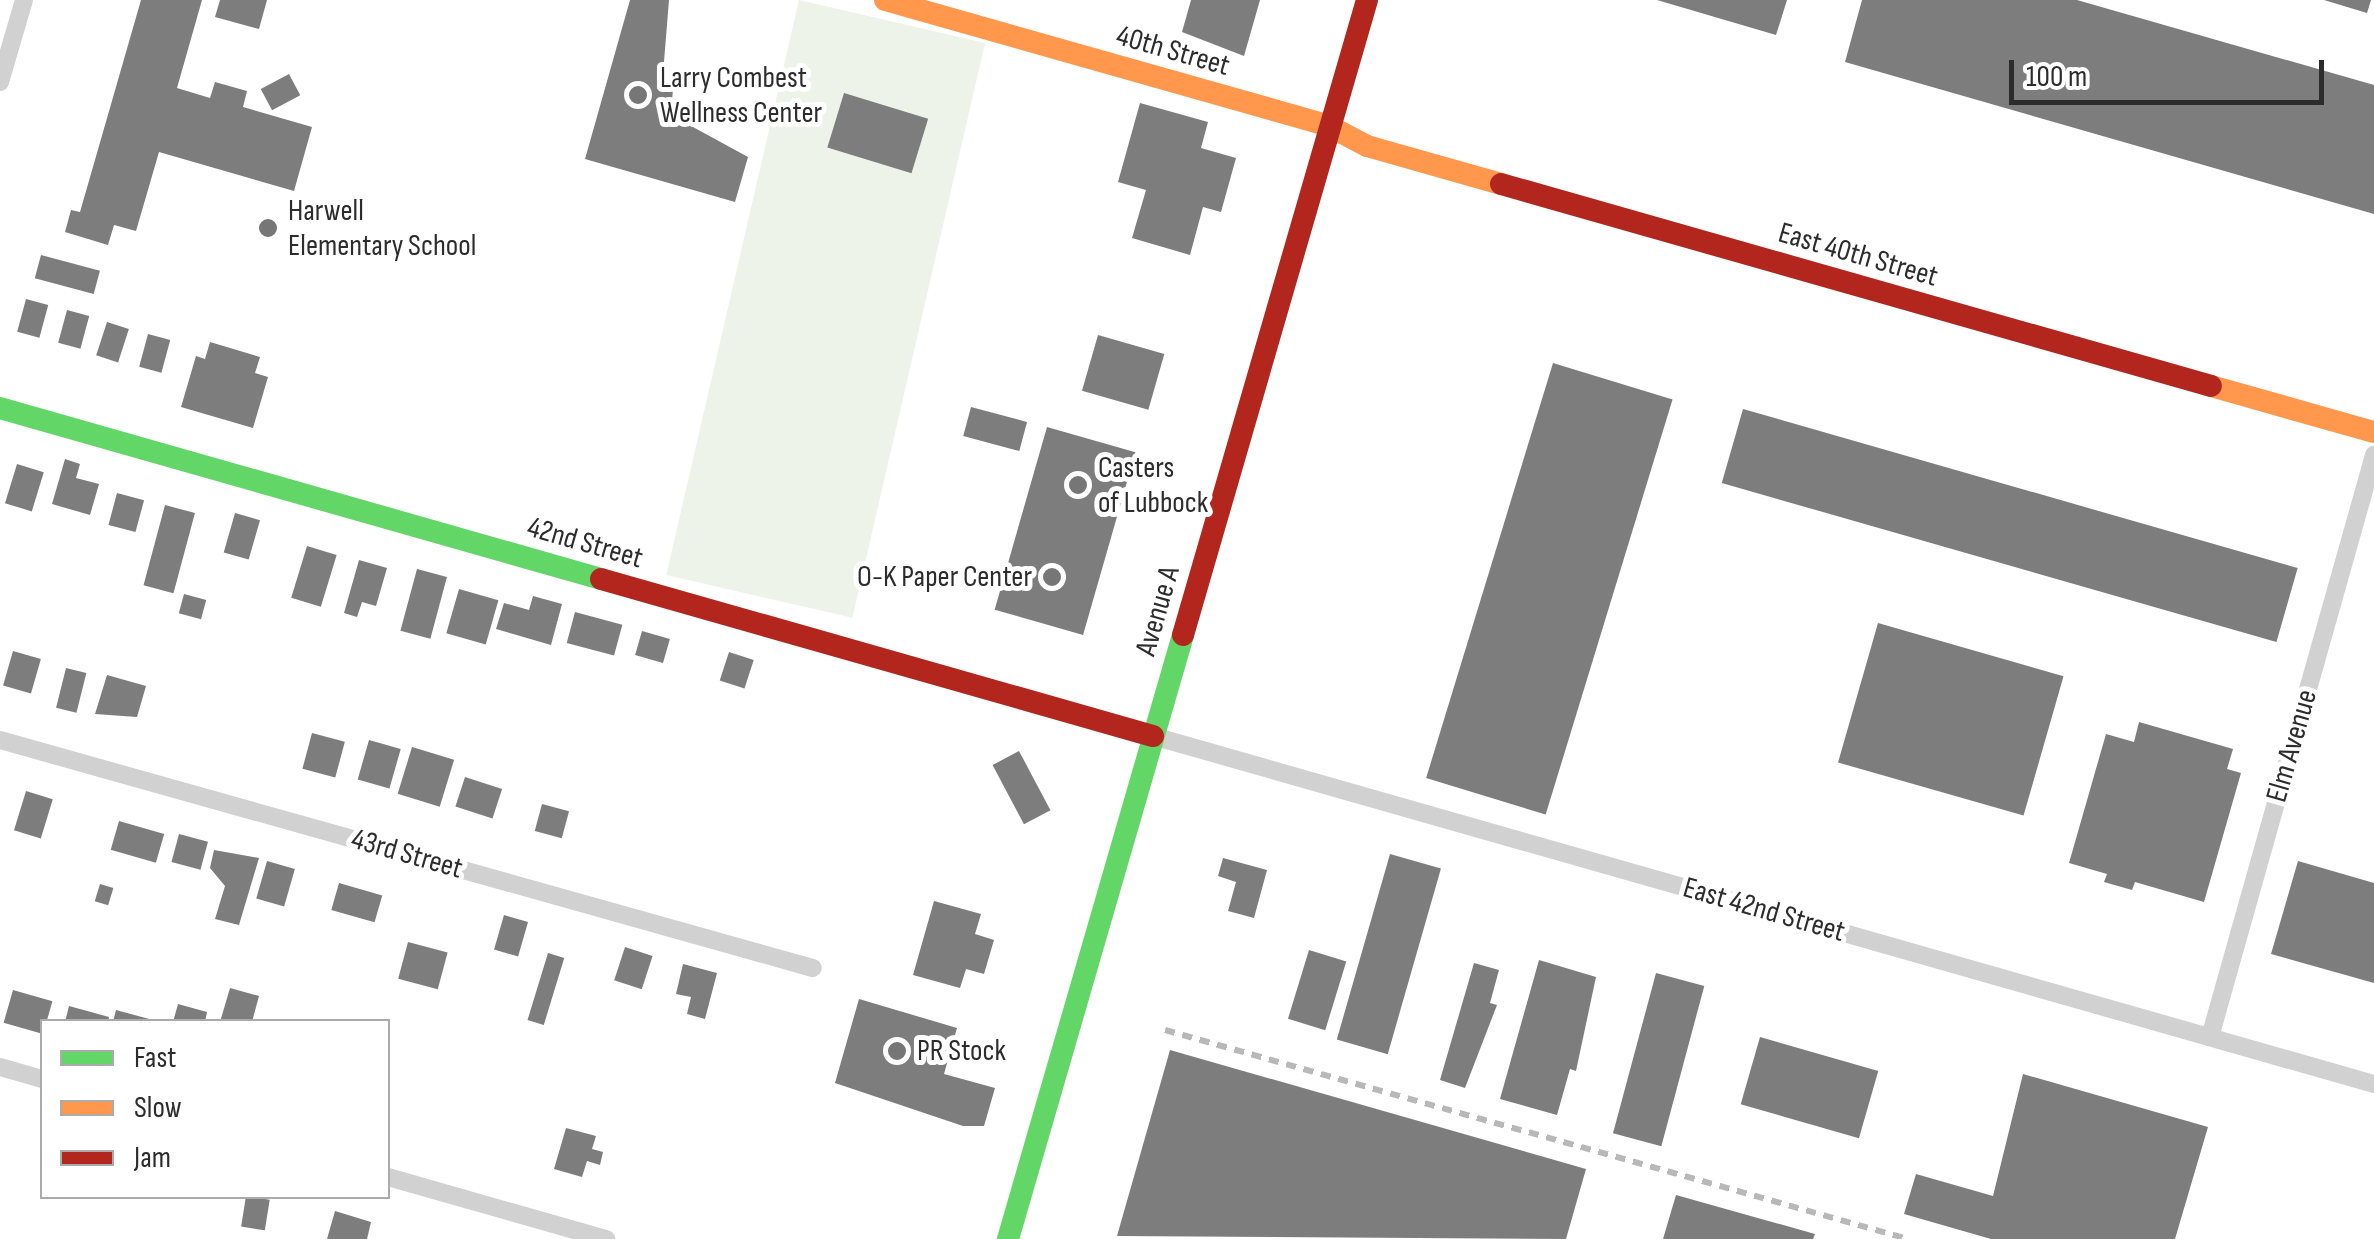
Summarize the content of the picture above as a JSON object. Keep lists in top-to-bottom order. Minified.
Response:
{"streets":{"street":["40th Street","East 40th Street","42nd Street","Avenue A","Elm Avenue","43rd Street","East 42nd Street"]},"crossings":[["40th Street","East 40th Street"],["40th Street","Avenue A"],["East 40th Street","Avenue A"],["42nd Street","Avenue A"],["42nd Street","East 42nd Street"],["Avenue A","East 42nd Street"],["Elm Avenue","East 42nd Street"]],"places":["Larry Combest Wellness Center","Harwell Elementary School","Casters of Lubbock","O-K Paper Center","PR Stock"],"legend":["Fast","Slow","Jam"],"scale_bar":"100 m"}
